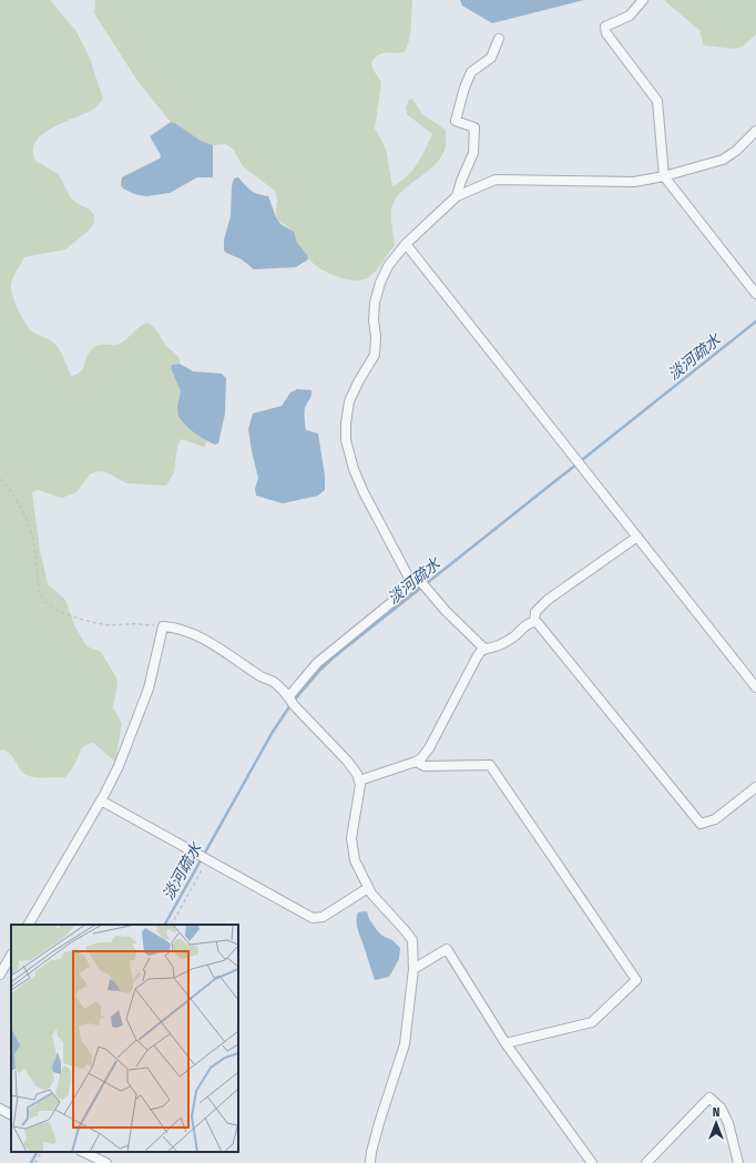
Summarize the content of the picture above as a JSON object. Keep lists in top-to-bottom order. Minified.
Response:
{"water":["淡河疏水"],"north":"top"}
